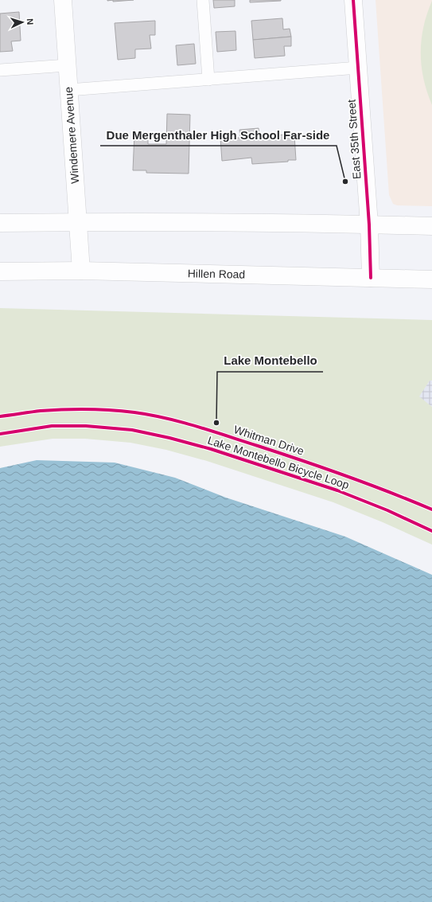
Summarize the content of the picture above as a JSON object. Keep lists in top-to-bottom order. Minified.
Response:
{"streets":{"main road":["Windemere Avenue","East 35th Street","Hillen Road"],"cycle path":["Whitman Drive","Lake Montebello Bicycle Loop"]},"crossings":[["Windemere Avenue","Hillen Road"],["East 35th Street","Hillen Road"]],"places":["Due Mergenthaler High School Far-side","Lake Montebello"],"north":"right"}
